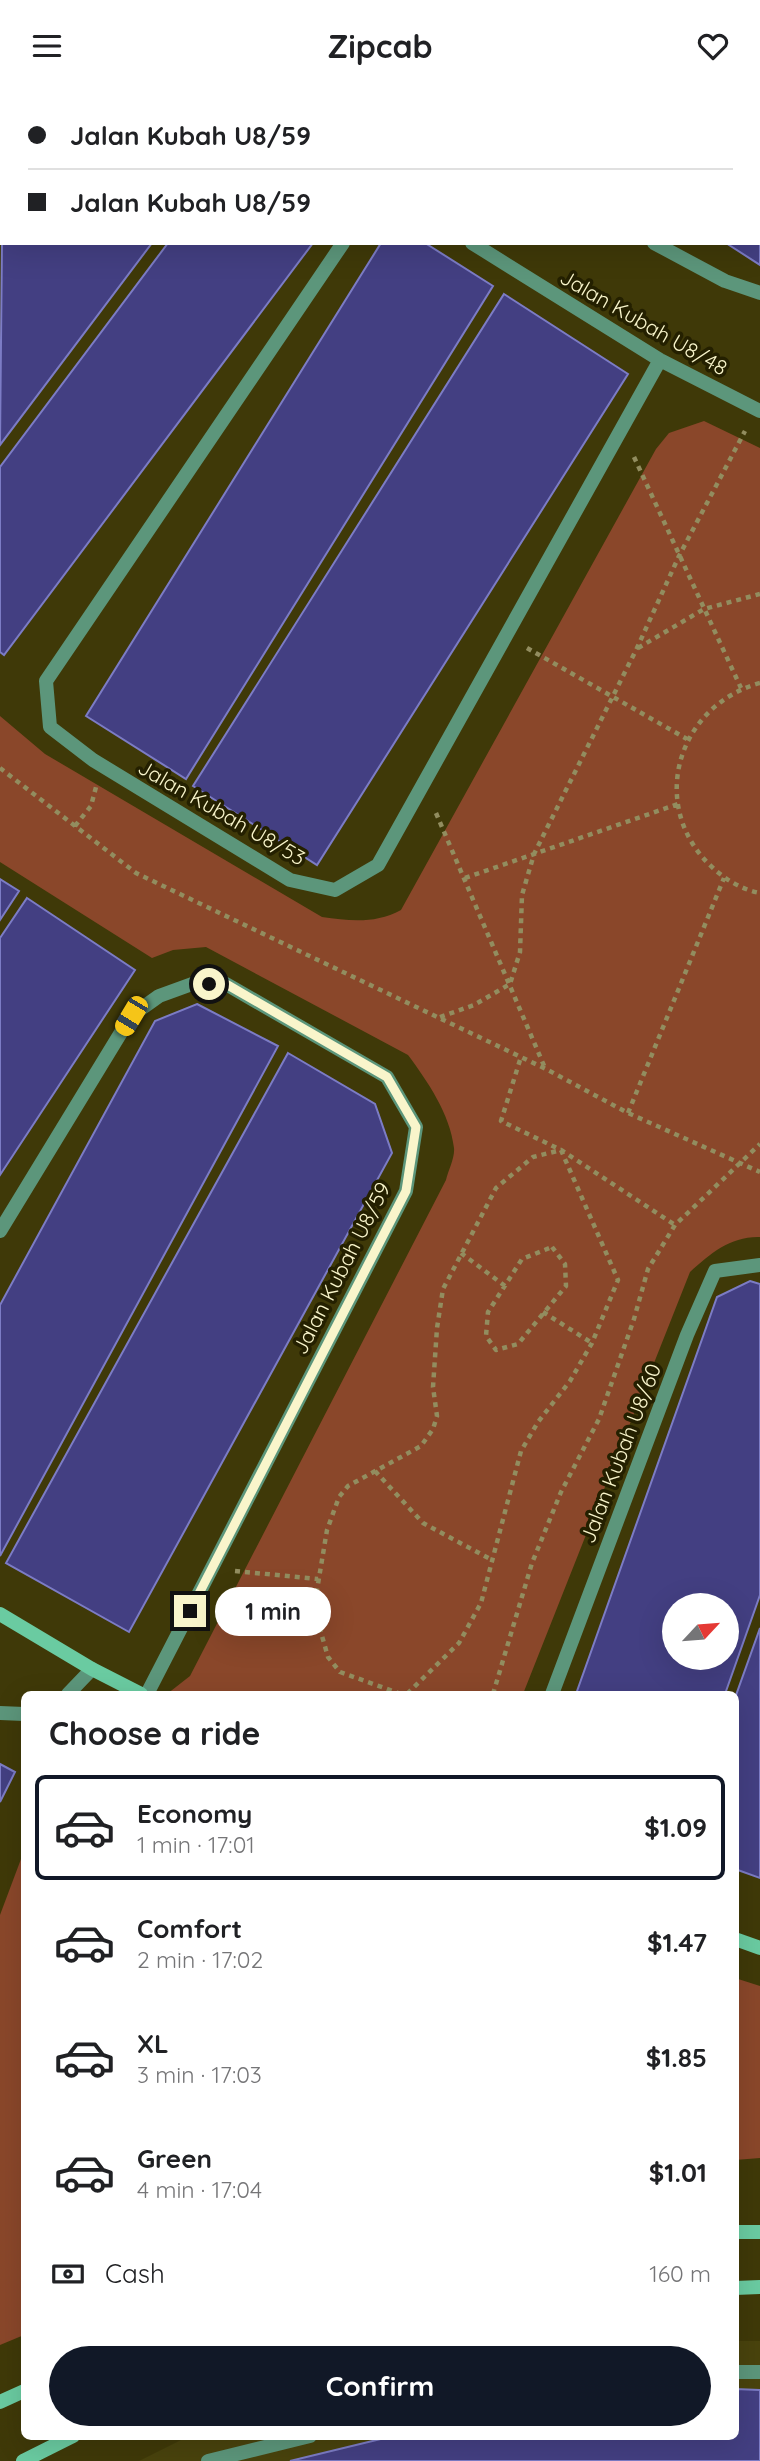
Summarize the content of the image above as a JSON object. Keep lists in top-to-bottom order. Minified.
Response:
{"streets":{"street":["Jalan Kubah U8/48","Jalan Kubah U8/53","Jalan Kubah U8/59","Jalan Kubah U8/60"]},"crossings":[["Jalan Kubah U8/48","Jalan Kubah U8/53"]],"north":"top right","page":{"header":"Zipcab","banner":["Jalan Kubah U8/59","Jalan Kubah U8/59"],"bubble":"1 min","heading":"Choose a ride","list":[{"name":"Economy","note":"1 min · 17:01","value":"$1.09"},{"name":"Comfort","note":"2 min · 17:02","value":"$1.47"},{"name":"XL","note":"3 min · 17:03","value":"$1.85"},{"name":"Green","note":"4 min · 17:04","value":"$1.01"}],"pay":["Cash","160 m"],"buttons":"Confirm"}}
